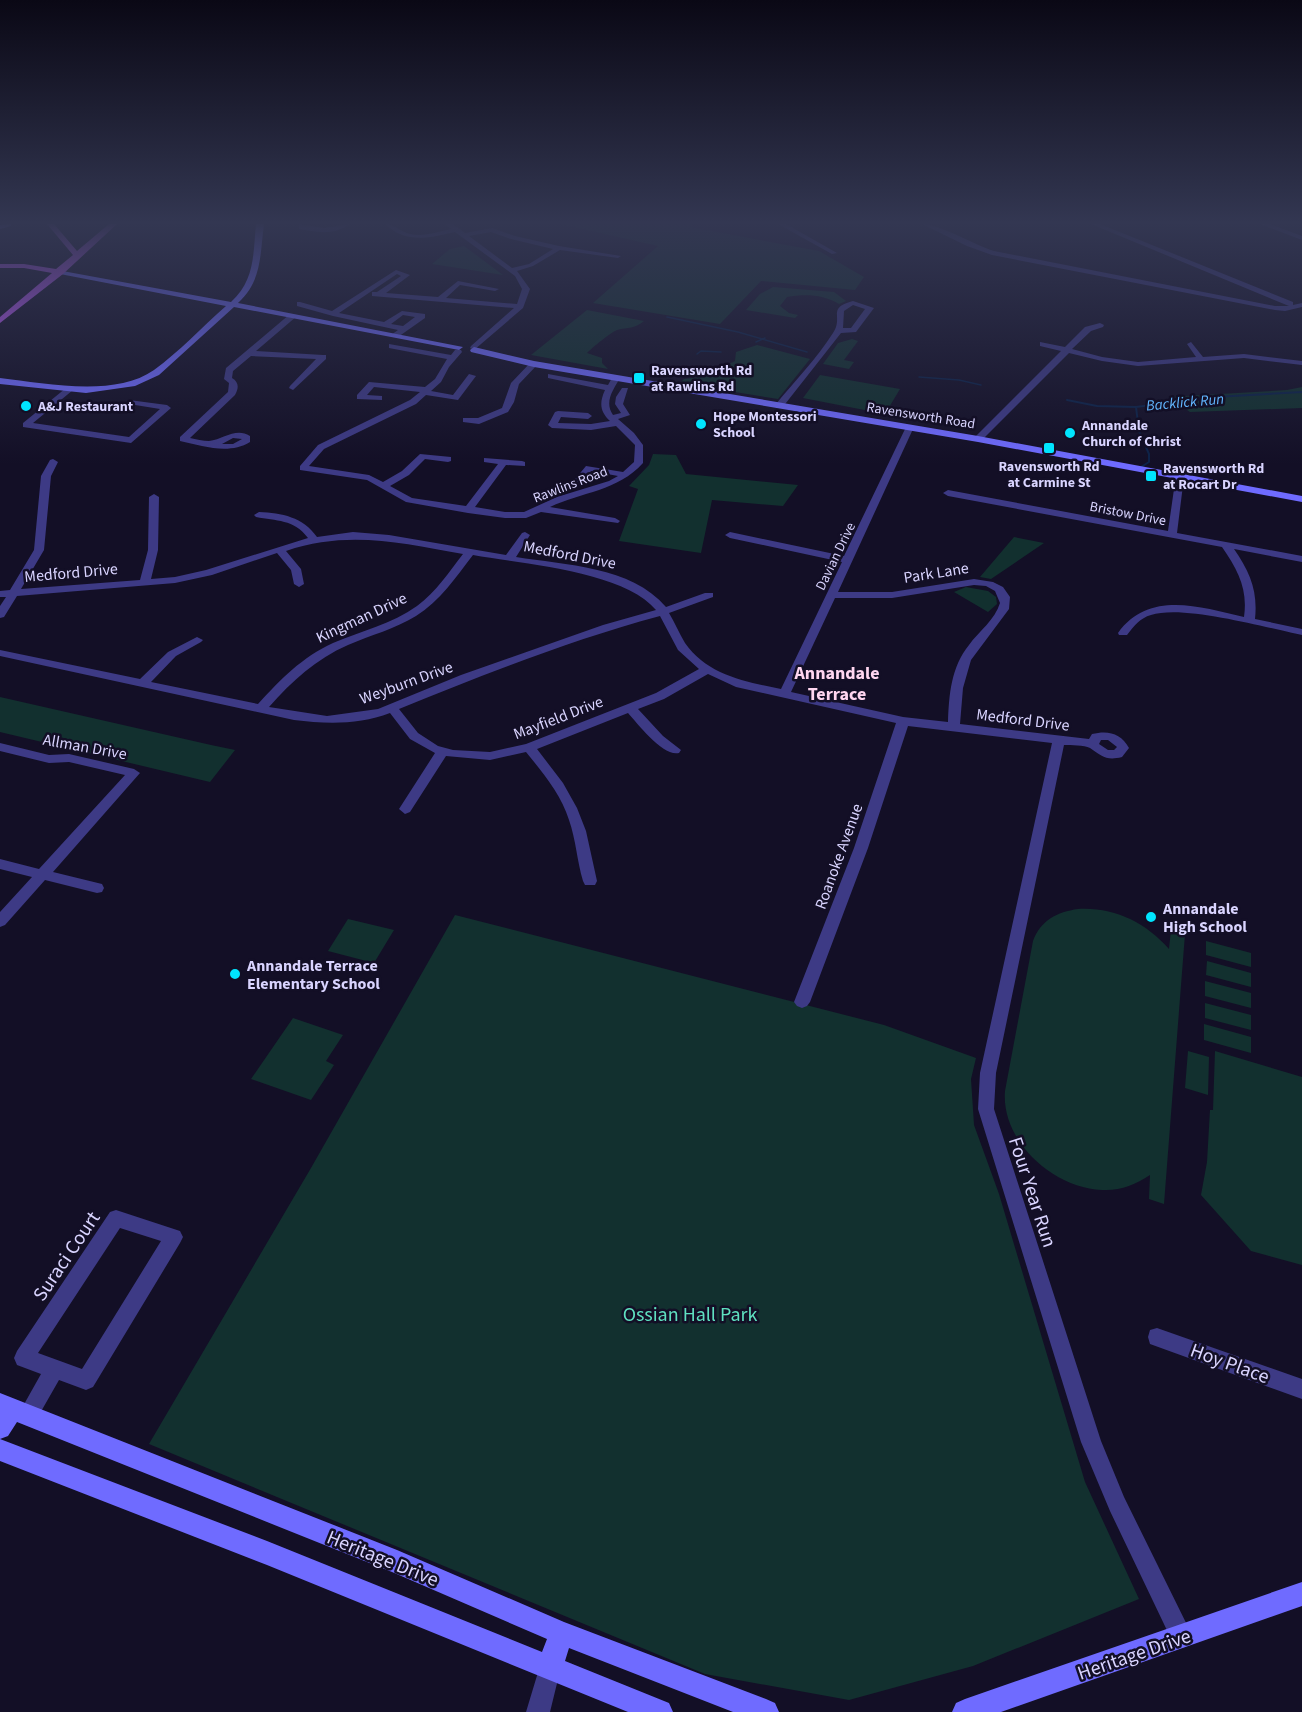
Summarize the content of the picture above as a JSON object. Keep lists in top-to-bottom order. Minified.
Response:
{"streets":{"main road":["Ravensworth Road","Heritage Drive"],"street":["Rawlins Road","Bristow Drive","Medford Drive","Davian Drive","Park Lane","Kingman Drive","Weyburn Drive","Mayfield Drive","Allman Drive","Roanoke Avenue","Four Year Run","Suraci Court","Hoy Place"]},"crossings":[["Ravensworth Road","Davian Drive"],["Medford Drive","Davian Drive"],["Medford Drive","Park Lane"],["Medford Drive","Kingman Drive"],["Medford Drive","Weyburn Drive"],["Medford Drive","Mayfield Drive"],["Medford Drive","Roanoke Avenue"],["Medford Drive","Four Year Run"],["Davian Drive","Park Lane"],["Kingman Drive","Weyburn Drive"],["Weyburn Drive","Mayfield Drive"],["Four Year Run","Heritage Drive"]],"districts":["Annandale Terrace"],"water":["Backlick Run"],"parks":["Ossian Hall Park"],"places":{"transit":["Ravensworth Rd at Rawlins Rd","Ravensworth Rd at Carmine St","Ravensworth Rd at Rocart Dr"],"other":["A&J Restaurant","Hope Montessori School","Annandale Church of Christ","Annandale High School","Annandale Terrace Elementary School"]}}
